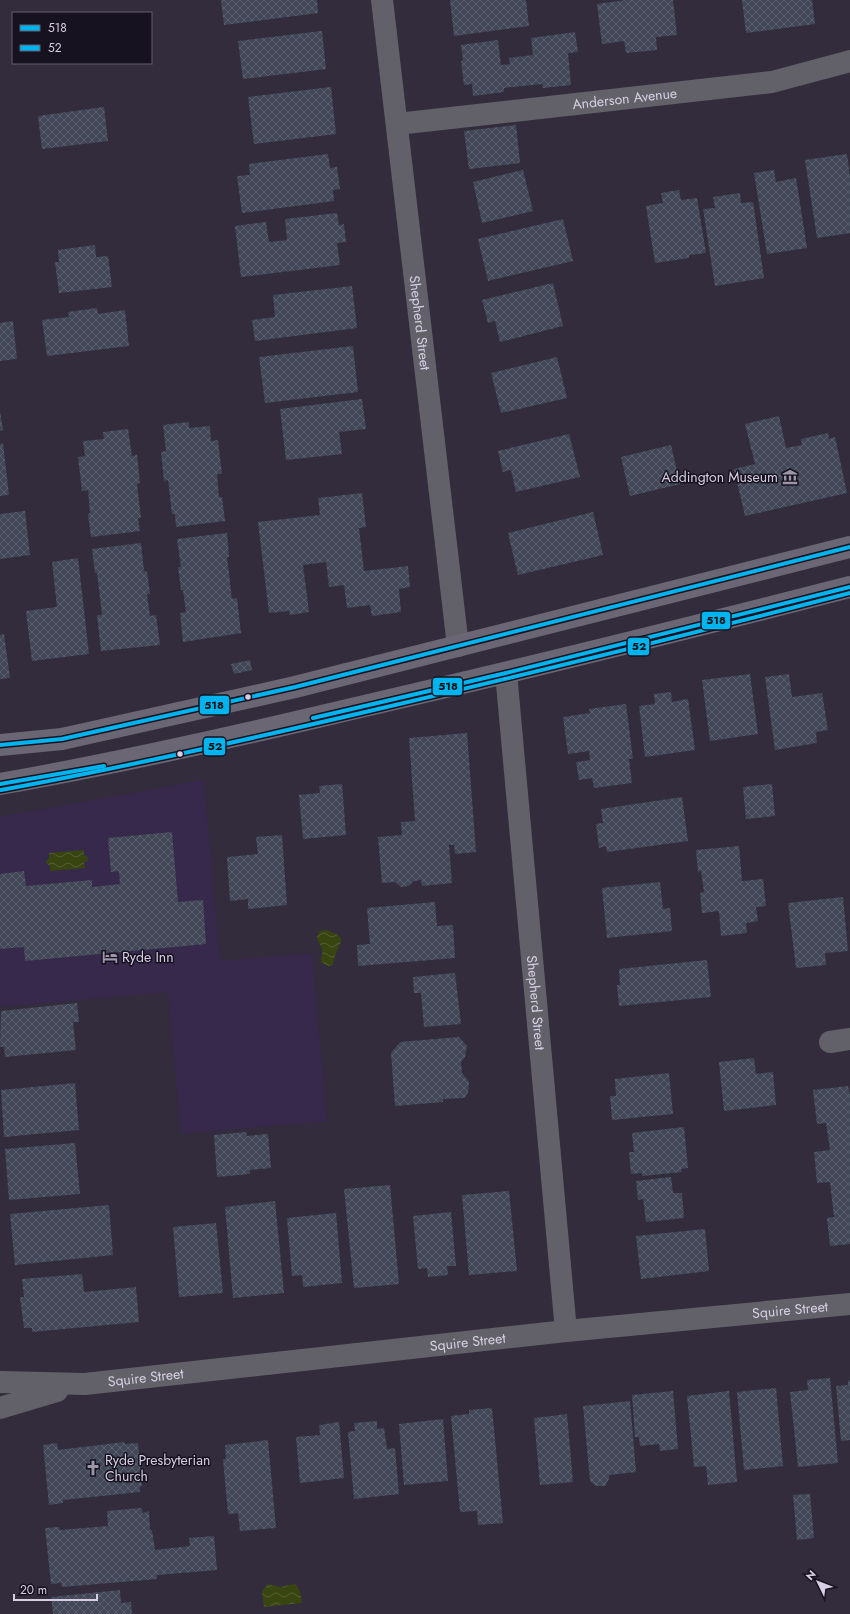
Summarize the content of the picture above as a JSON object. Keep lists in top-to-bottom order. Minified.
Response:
{"streets":{"street":["Anderson Avenue","Shepherd Street","Squire Street"]},"crossings":[["Anderson Avenue","Shepherd Street"],["Shepherd Street","Squire Street"]],"places":{"museum":["Addington Museum"],"hotel":["Ryde Inn"],"church":["Ryde Presbyterian Church"]},"lines":["transit line 518","transit line 52"],"legend":["518","52"],"scale_bar":"20 m","north":"top left"}
